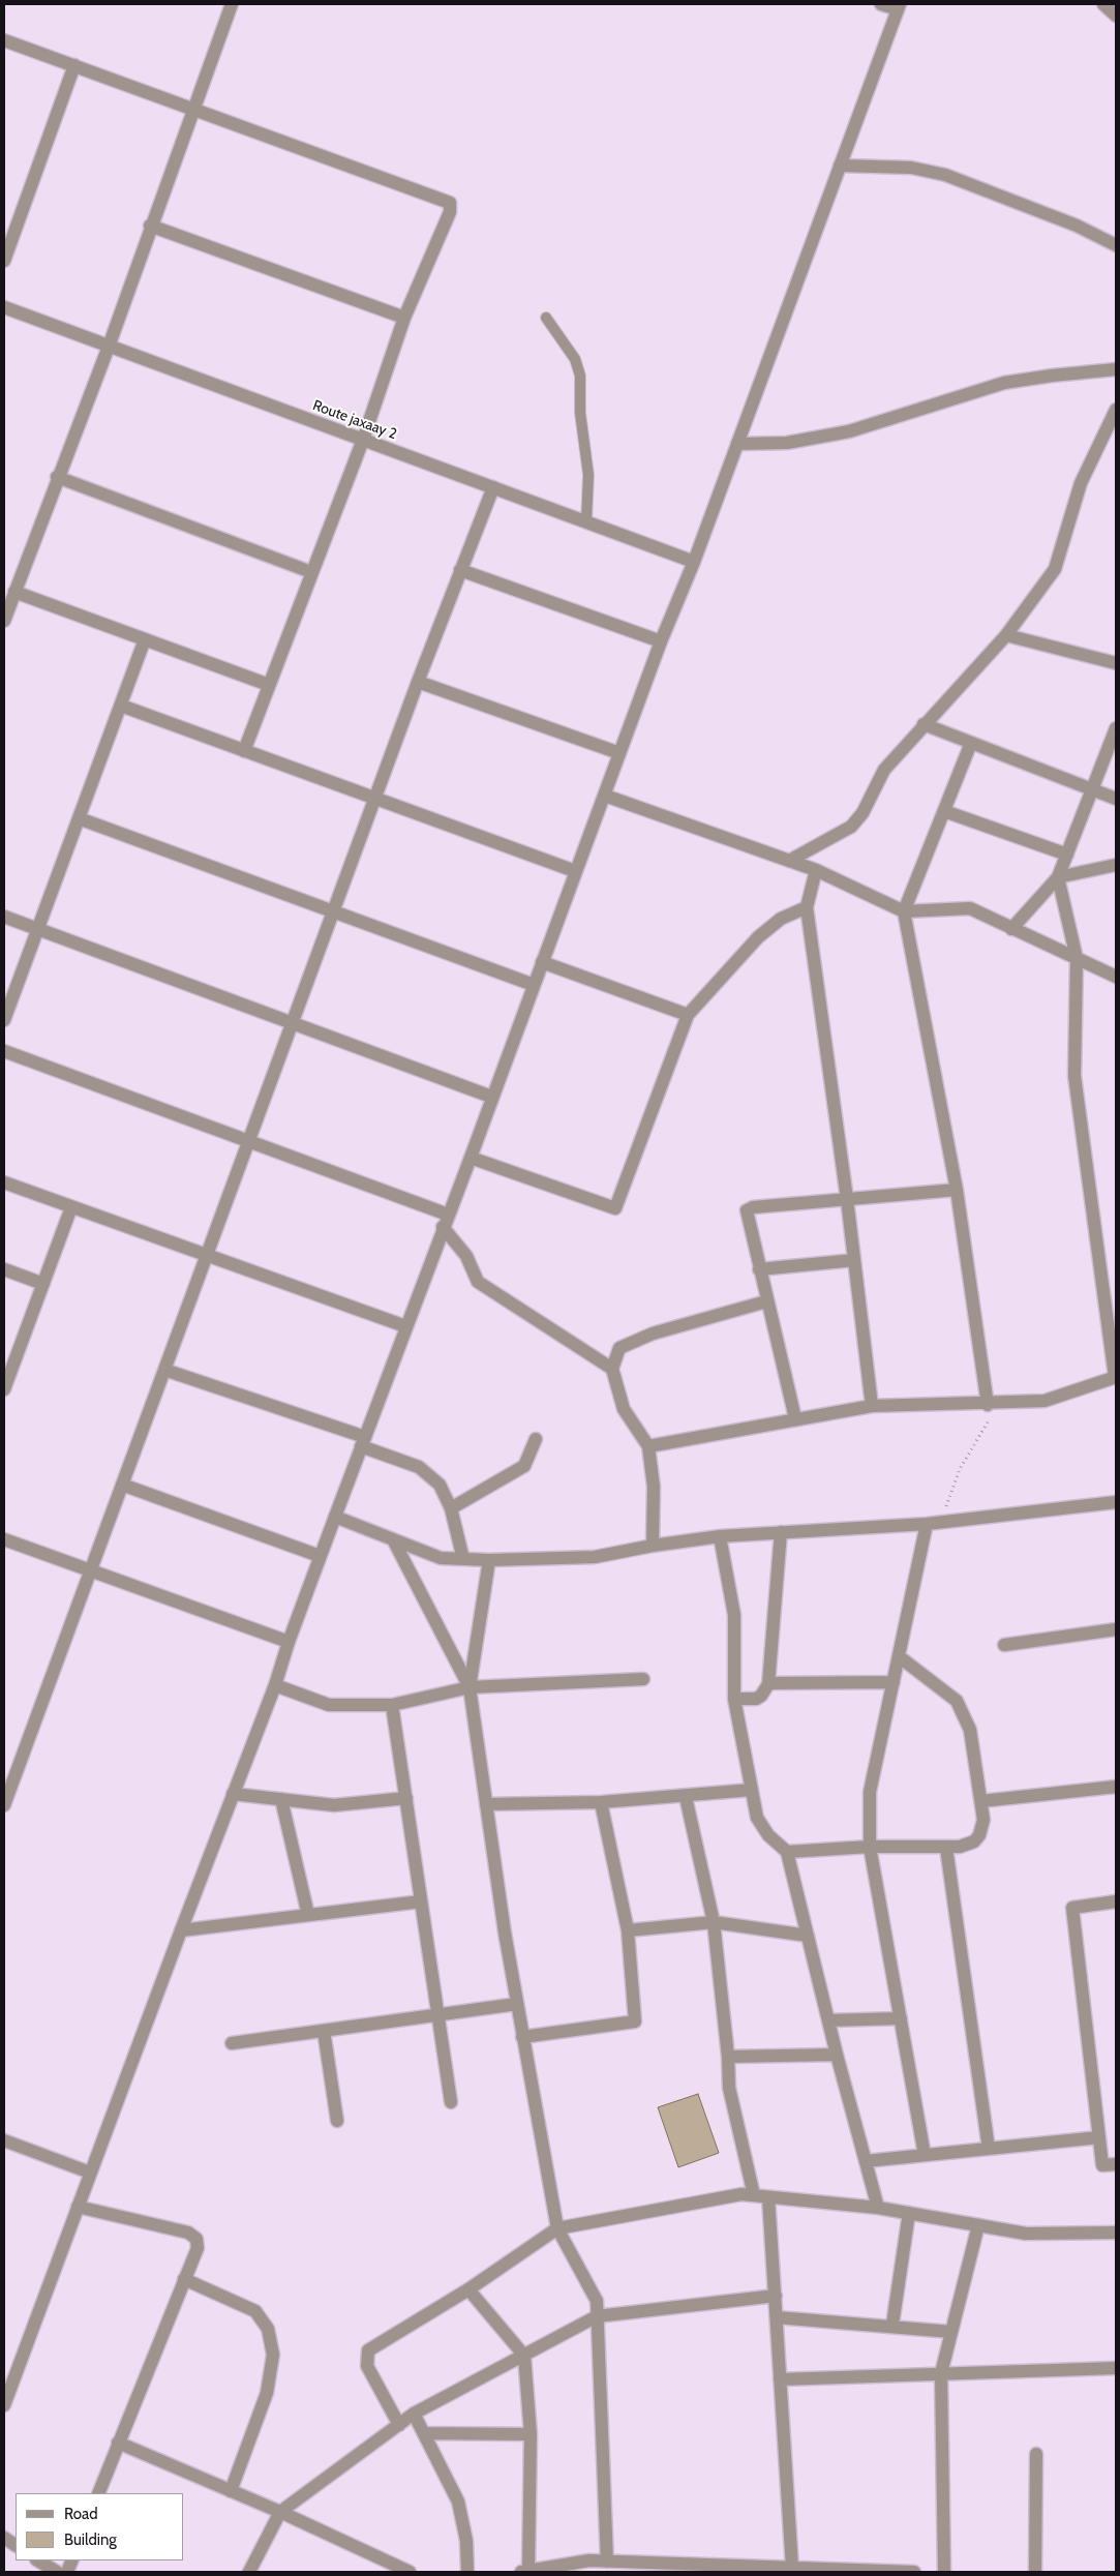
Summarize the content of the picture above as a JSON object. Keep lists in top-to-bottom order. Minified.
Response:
{"streets":{"street":["Route jaxaay 2"]},"legend":["Road","Building"]}
